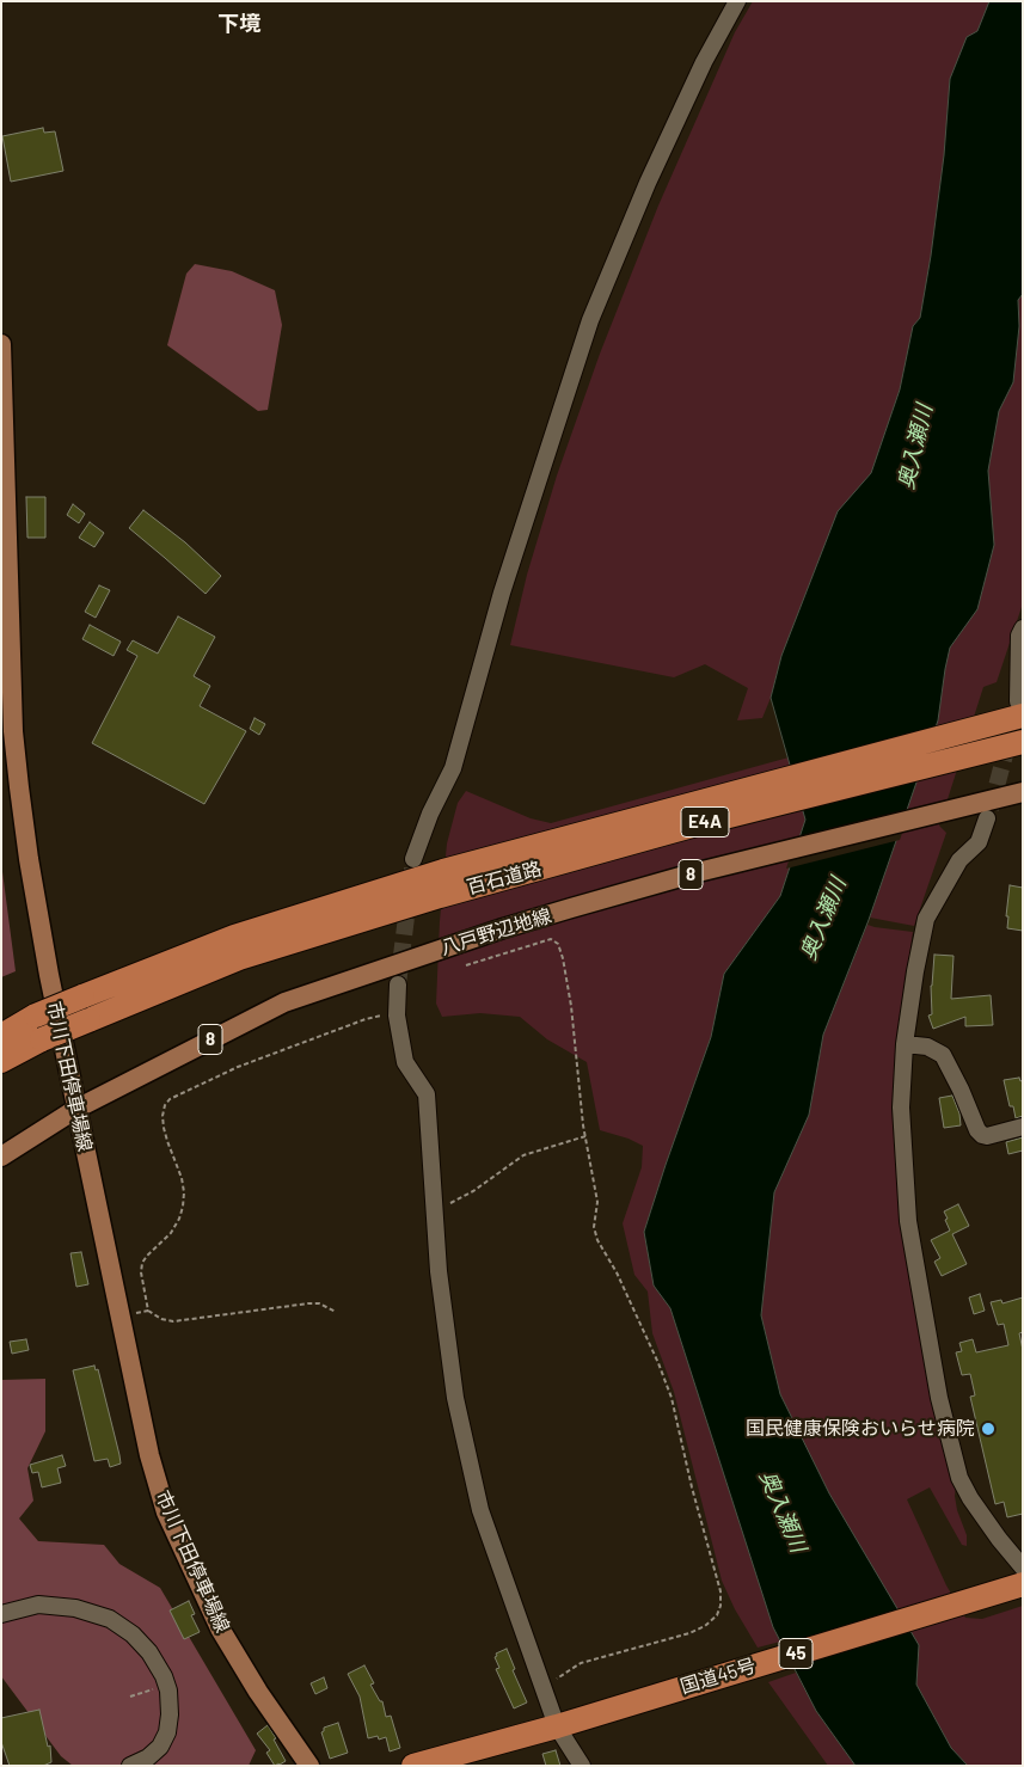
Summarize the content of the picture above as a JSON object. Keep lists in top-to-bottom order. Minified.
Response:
{"streets":{"highway":["E4A","百石道路","45","国道45号"],"main road":["8","八戸野辺地線","市川下田停車場線"]},"crossings":[["八戸野辺地線","市川下田停車場線"]],"districts":["下境"],"water":["奥入瀬川"],"places":["国民健康保険おいらせ病院"]}
